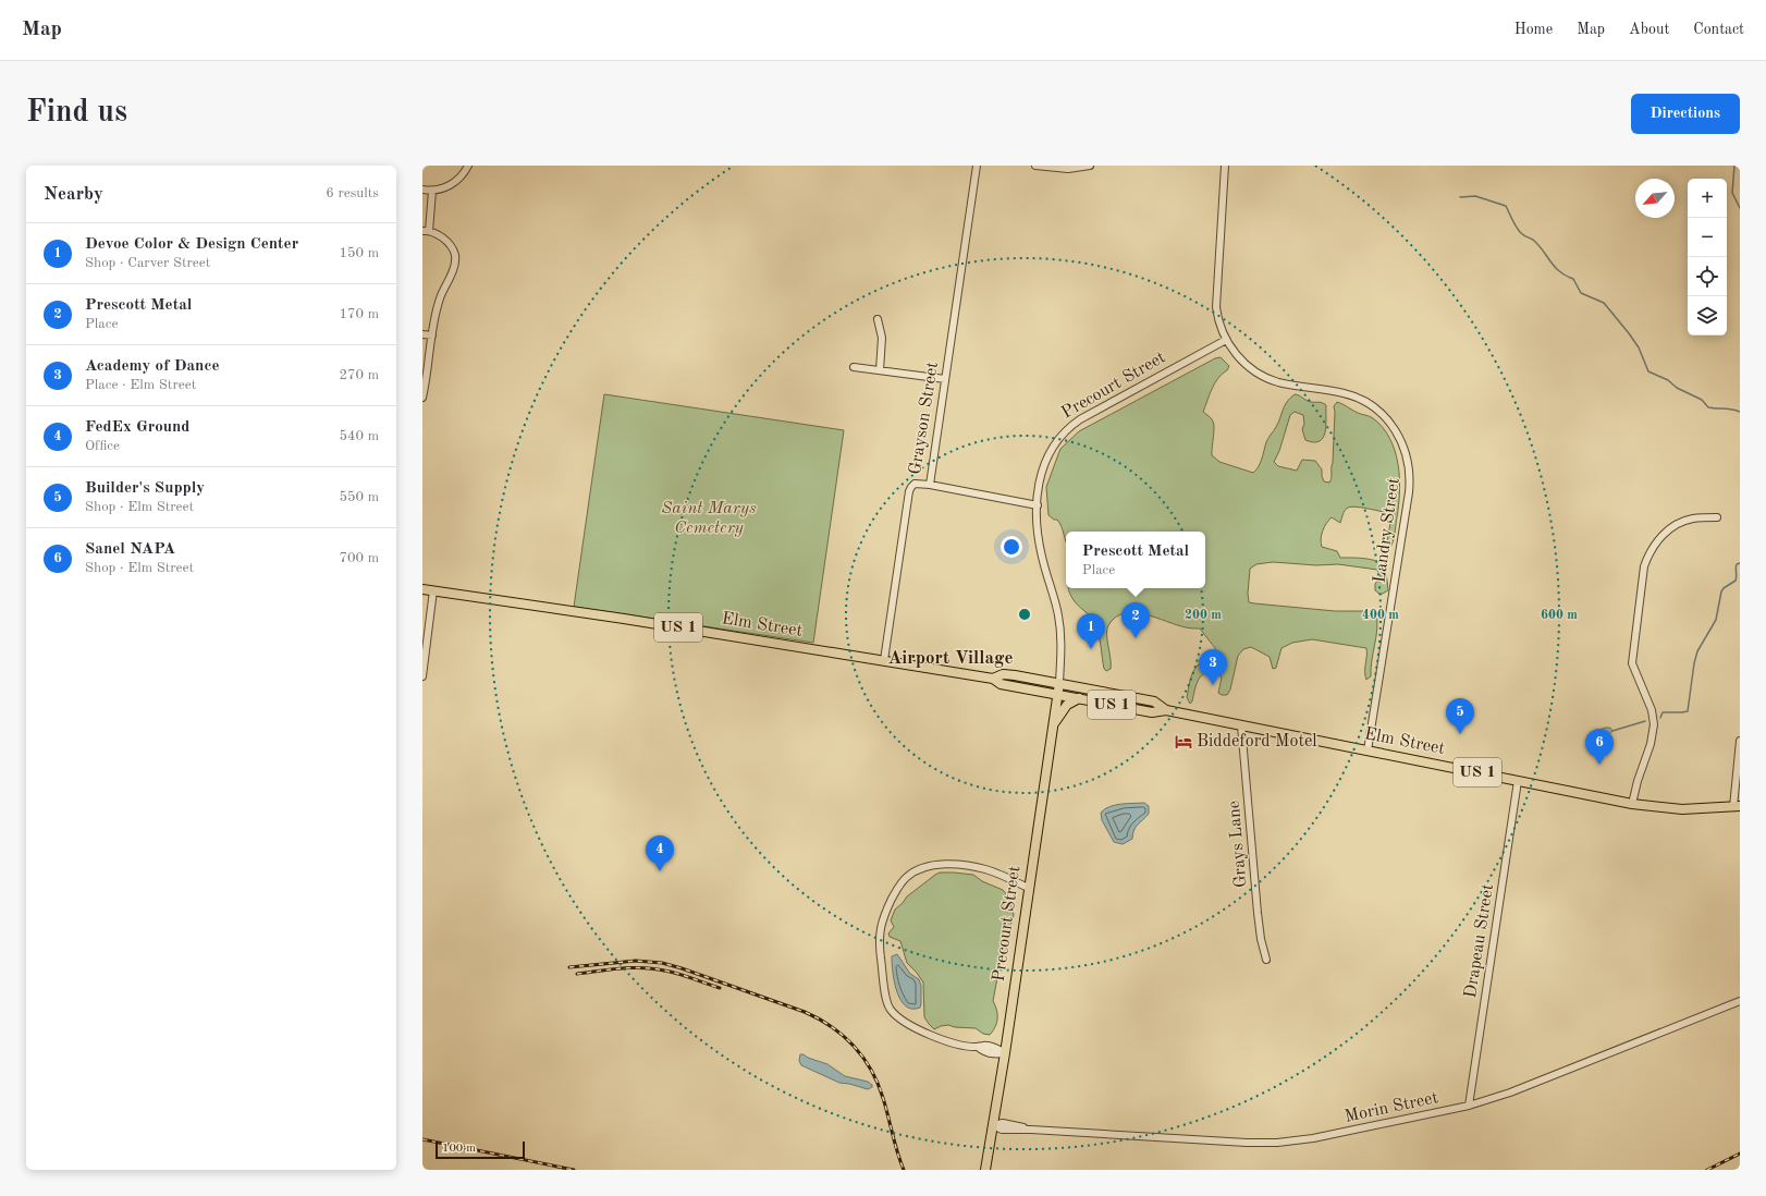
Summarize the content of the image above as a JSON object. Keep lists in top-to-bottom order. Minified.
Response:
{"streets":{"main road":["Precourt Street","Elm Street","US 1"],"street":["Grayson Street","Landry Street","Grays Lane","Drapeau Street","Morin Street"]},"crossings":[["Precourt Street","Landry Street"],["Precourt Street","Elm Street"],["Precourt Street","Morin Street"],["Grayson Street","Elm Street"],["Landry Street","Elm Street"],["Elm Street","Grays Lane"],["Elm Street","Drapeau Street"],["Drapeau Street","Morin Street"]],"districts":["Airport Village"],"parks":["Saint Marys Cemetery"],"places":{"hotel":["Biddeford Motel"]},"scale_bar":"100 m","north":"bottom left","page":{"header":"Map","nav":["Home","Map","About","Contact"],"buttons":"Directions","title":"Find us","heading":["Nearby","6 results"],"map_buttons":["+","−"],"list":[{"mark":"1","name":"Devoe Color & Design Center","note":"Shop · Carver Street","value":"150 m"},{"mark":"2","name":"Prescott Metal","note":"Place","value":"170 m"},{"mark":"3","name":"Academy of Dance","note":"Place · Elm Street","value":"270 m"},{"mark":"4","name":"FedEx Ground","note":"Office","value":"540 m"},{"mark":"5","name":"Builder's Supply","note":"Shop · Elm Street","value":"550 m"},{"mark":"6","name":"Sanel NAPA","note":"Shop · Elm Street","value":"700 m"}],"popup":["Prescott Metal","Place"],"pins":["2","1","3","5","6","4"],"scale":"100 m"},"rings":["200 m","400 m","600 m"]}
